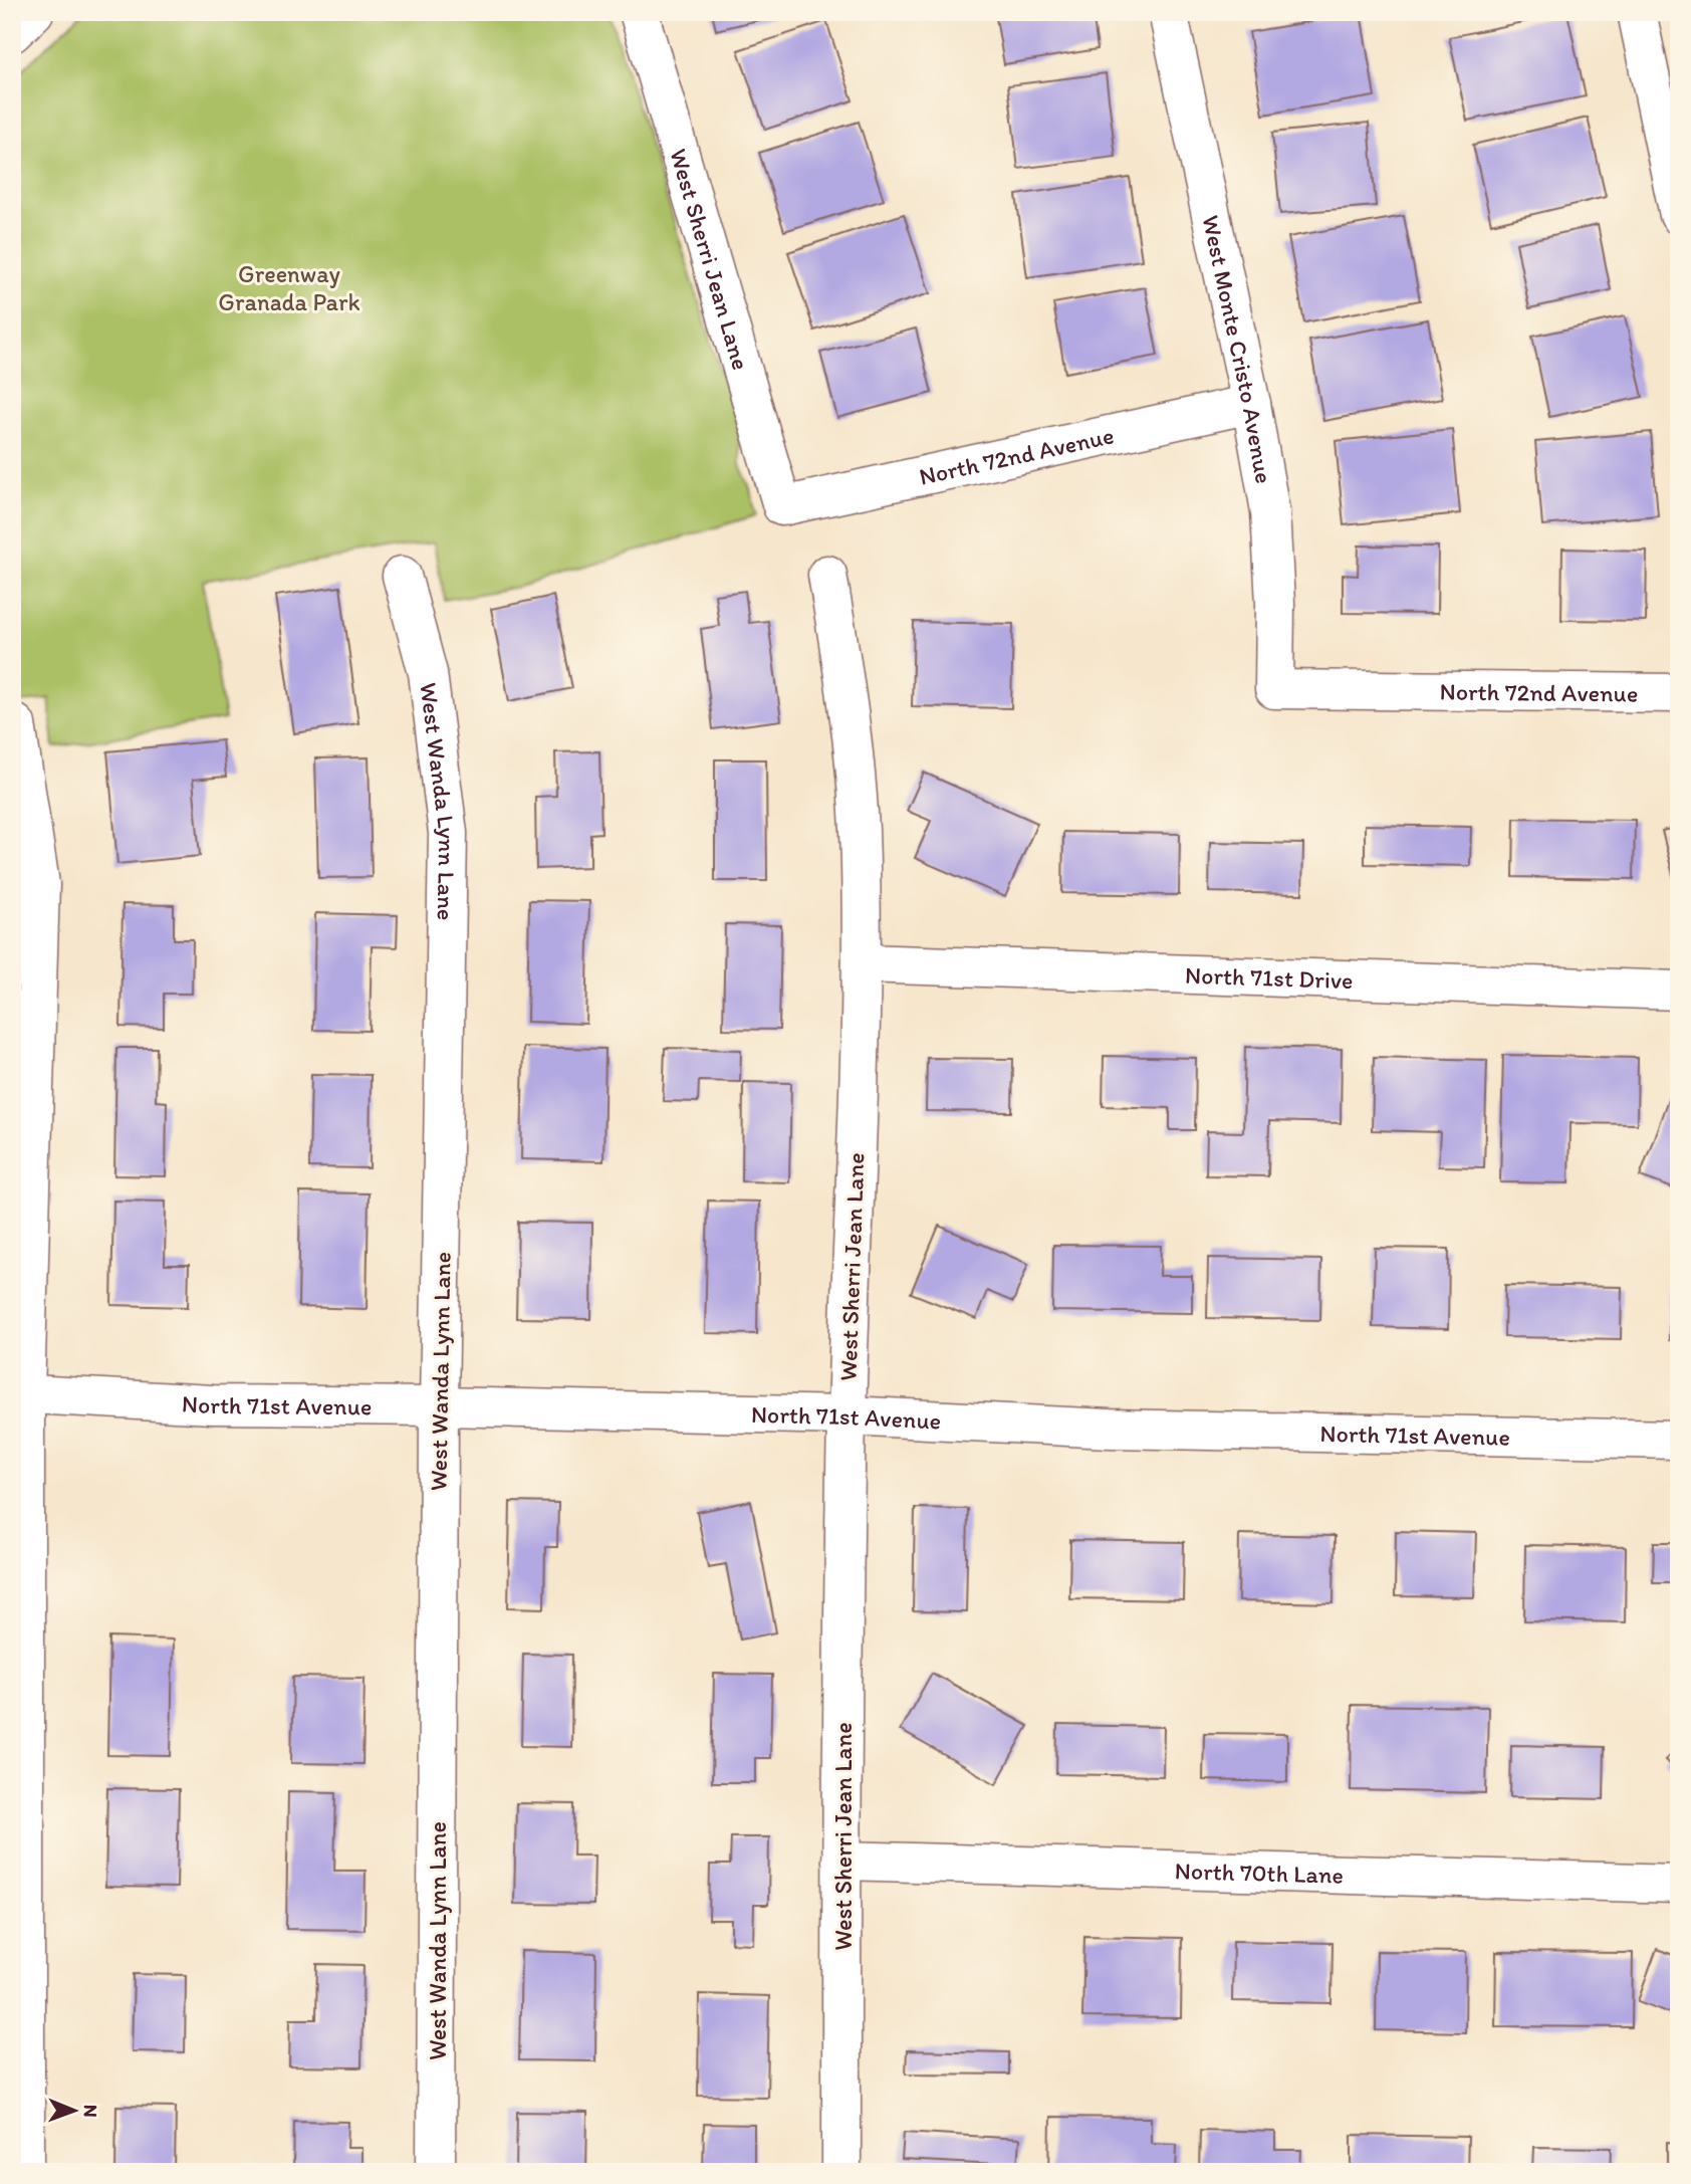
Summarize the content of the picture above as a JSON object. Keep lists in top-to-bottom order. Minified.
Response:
{"streets":{"street":["West Sherri Jean Lane","West Monte Cristo Avenue","North 72nd Avenue","West Wanda Lynn Lane","North 71st Drive","North 71st Avenue","North 70th Lane"]},"crossings":[["West Sherri Jean Lane","North 72nd Avenue"],["West Sherri Jean Lane","North 71st Drive"],["West Sherri Jean Lane","North 71st Avenue"],["West Sherri Jean Lane","North 70th Lane"],["West Monte Cristo Avenue","North 72nd Avenue"],["West Wanda Lynn Lane","North 71st Avenue"]],"parks":["Greenway Granada Park"],"north":"right"}
